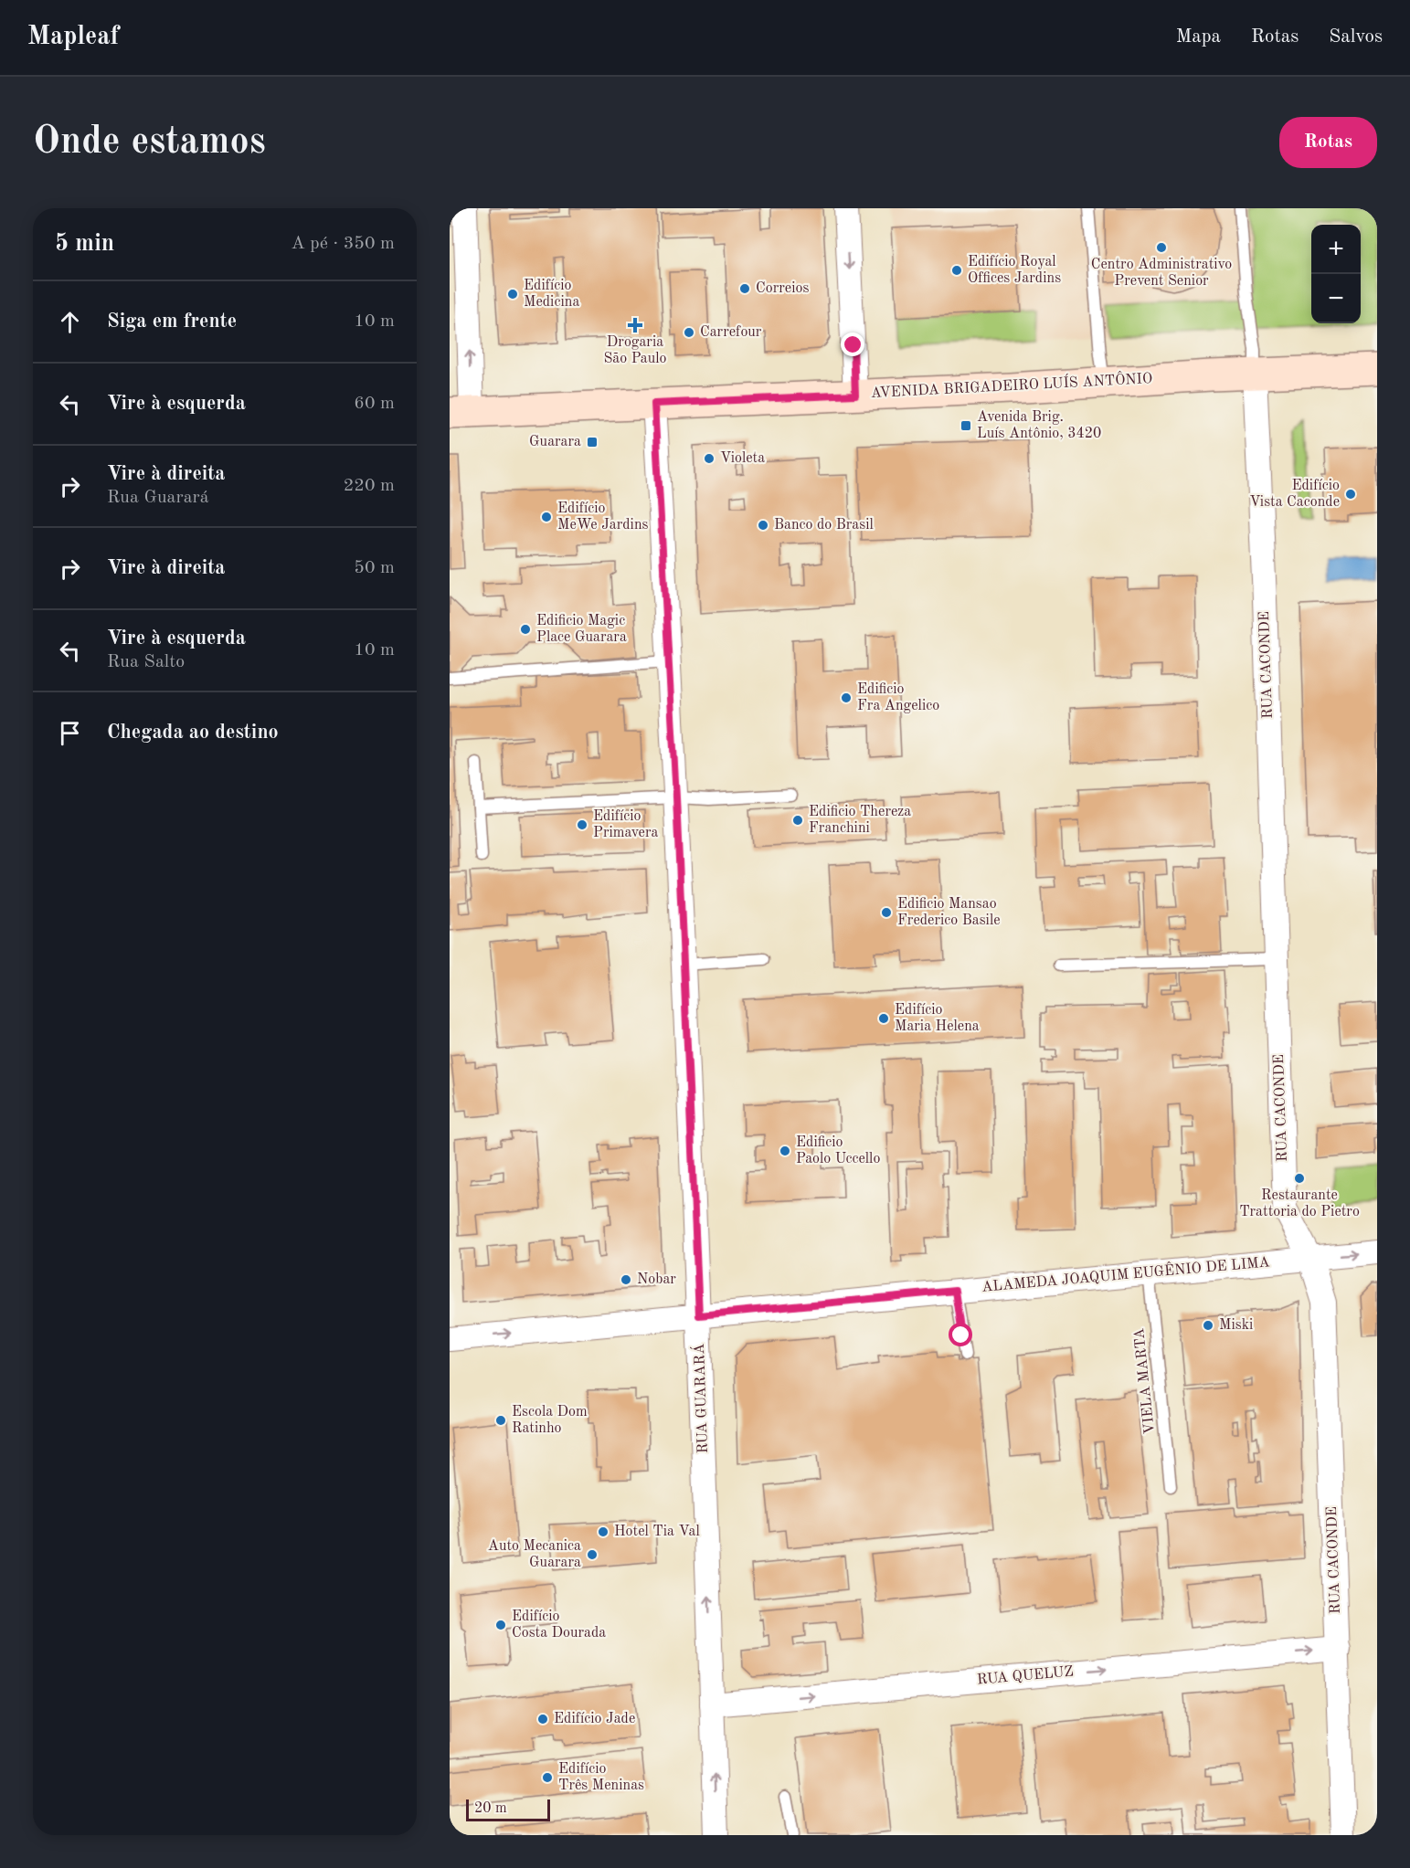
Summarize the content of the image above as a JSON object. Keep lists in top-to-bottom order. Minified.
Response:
{"streets":{"main road":["AVENIDA BRIGADEIRO LUÍS ANTÔNIO"],"street":["RUA CACONDE","ALAMEDA JOAQUIM EUGÊNIO DE LIMA","RUA GUARARÁ","RUA QUELUZ"],"lane":["VIELA MARTA"]},"crossings":[["AVENIDA BRIGADEIRO LUÍS ANTÔNIO","RUA CACONDE"],["AVENIDA BRIGADEIRO LUÍS ANTÔNIO","RUA GUARARÁ"],["RUA CACONDE","ALAMEDA JOAQUIM EUGÊNIO DE LIMA"],["RUA CACONDE","RUA QUELUZ"],["ALAMEDA JOAQUIM EUGÊNIO DE LIMA","VIELA MARTA"],["ALAMEDA JOAQUIM EUGÊNIO DE LIMA","RUA GUARARÁ"],["RUA GUARARÁ","RUA QUELUZ"]],"one_way":["RUA GUARARÁ","RUA QUELUZ"],"places":{"other":["Centro Administrativo Prevent Senior","Edifício Royal Offices Jardins","Correios","Edifício Medicina","Carrefour","Violeta","Edifício Vista Caconde","Edifício MeWe Jardins","Banco do Brasil","Edificio Magic Place Guarara","Edificio Fra Angelico","Edificio Thereza Franchini","Edifício Primavera","Edificio Mansao Frederico Basile","Edifício Maria Helena","Edificio Paolo Uccello","Restaurante Trattoria do Pietro","Nobar","Miski","Escola Dom Ratinho","Hotel Tia Val","Auto Mecanica Guarara","Edifício Costa Dourada","Edifício Jade","Edifício Três Meninas"],"health":["Drogaria São Paulo"],"transit":["Avenida Brig. Luís Antônio, 3420","Guarara"]},"scale_bar":"20 m","page":{"header":"Mapleaf","nav":["Mapa","Rotas","Salvos"],"buttons":"Rotas","title":"Onde estamos","heading":["5 min","A pé · 350 m"],"map_buttons":["+","−"],"list":[["Siga em frente","10 m"],["Vire à esquerda","60 m"],["Vire à direita","Rua Guarará","220 m"],["Vire à direita","50 m"],["Vire à esquerda","Rua Salto","10 m"],"Chegada ao destino"],"scale":"20 m"}}
